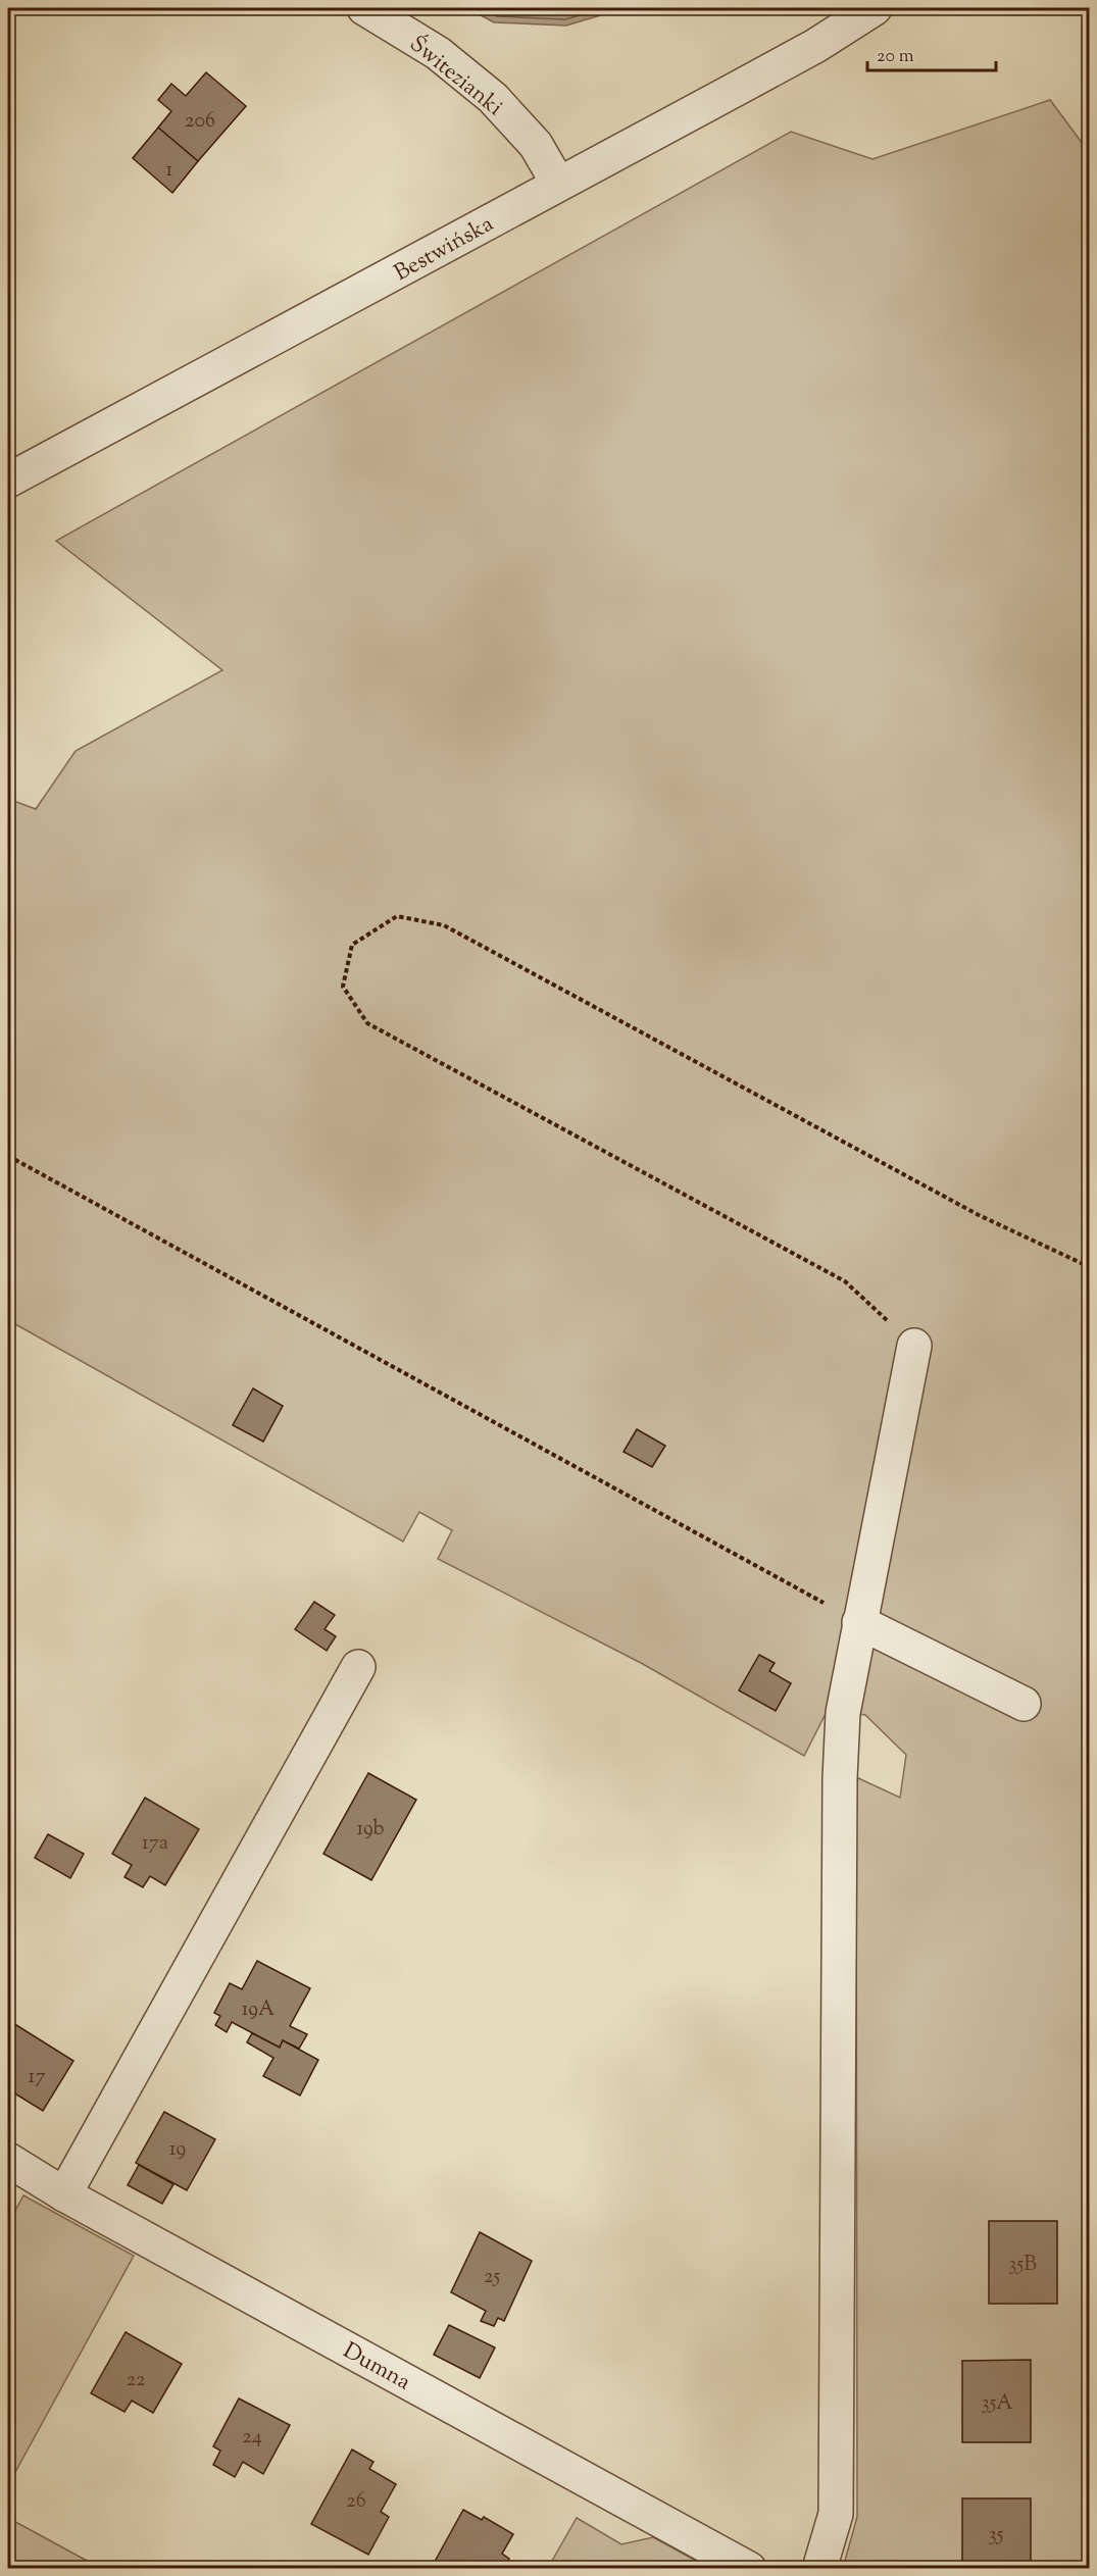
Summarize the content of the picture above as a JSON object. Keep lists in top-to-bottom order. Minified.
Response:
{"streets":{"street":["Świtezianki","Bestwińska","Dumna"]},"crossings":[["Świtezianki","Bestwińska"]],"house_numbers":["206","1","19b","17a","19A","17","19","35B","25","22","35A","24","26","35"],"scale_bar":"20 m"}
